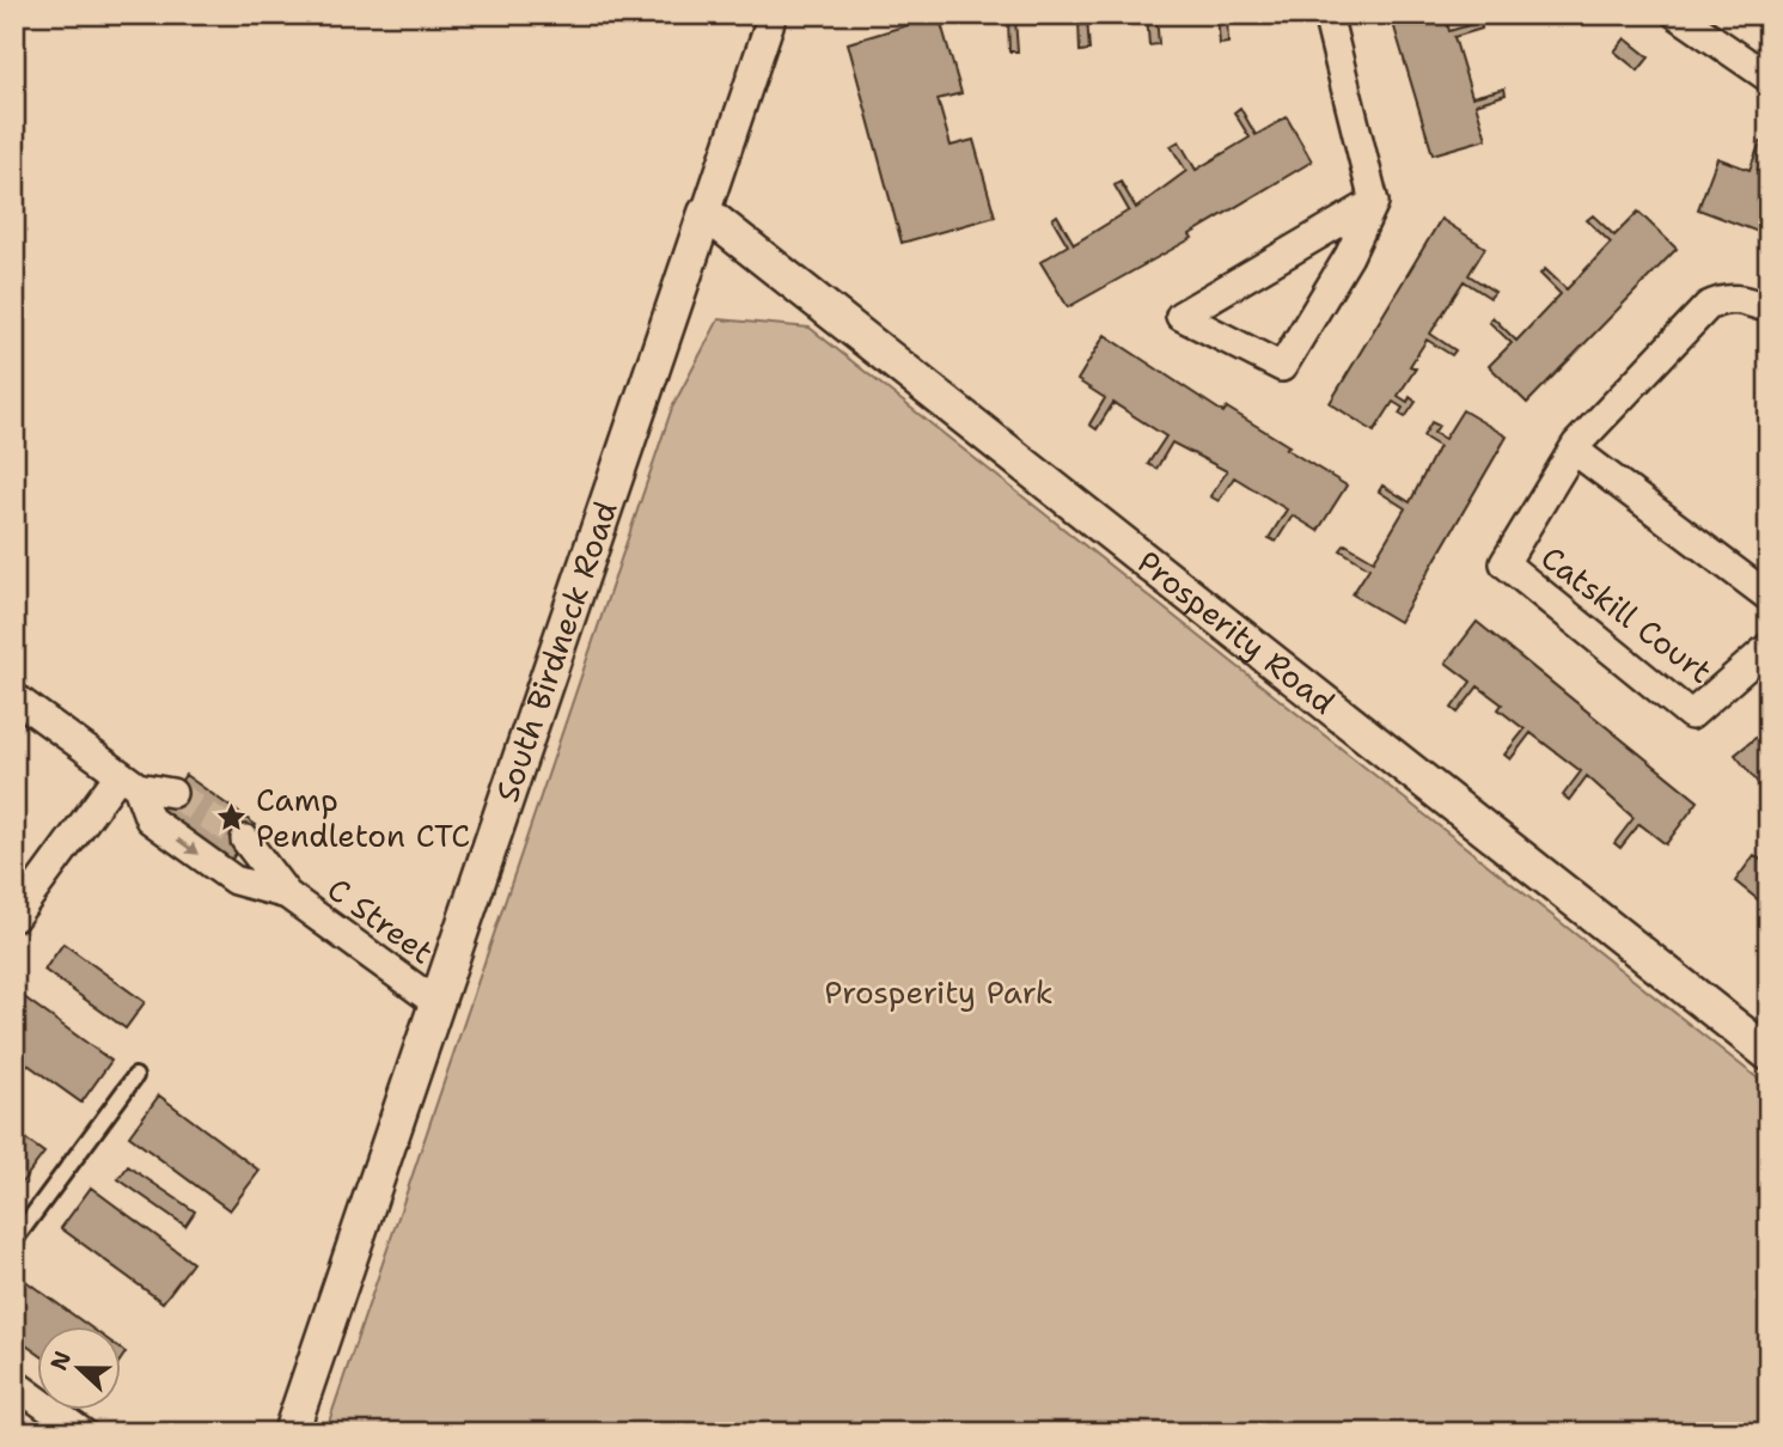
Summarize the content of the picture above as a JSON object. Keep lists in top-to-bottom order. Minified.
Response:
{"streets":{"street":["Catskill Court","Prosperity Road","South Birdneck Road","C Street"]},"crossings":[["Prosperity Road","South Birdneck Road"],["South Birdneck Road","C Street"]],"parks":["Prosperity Park"],"places":{"place":["Camp Pendleton CTC"]},"north":"left"}
